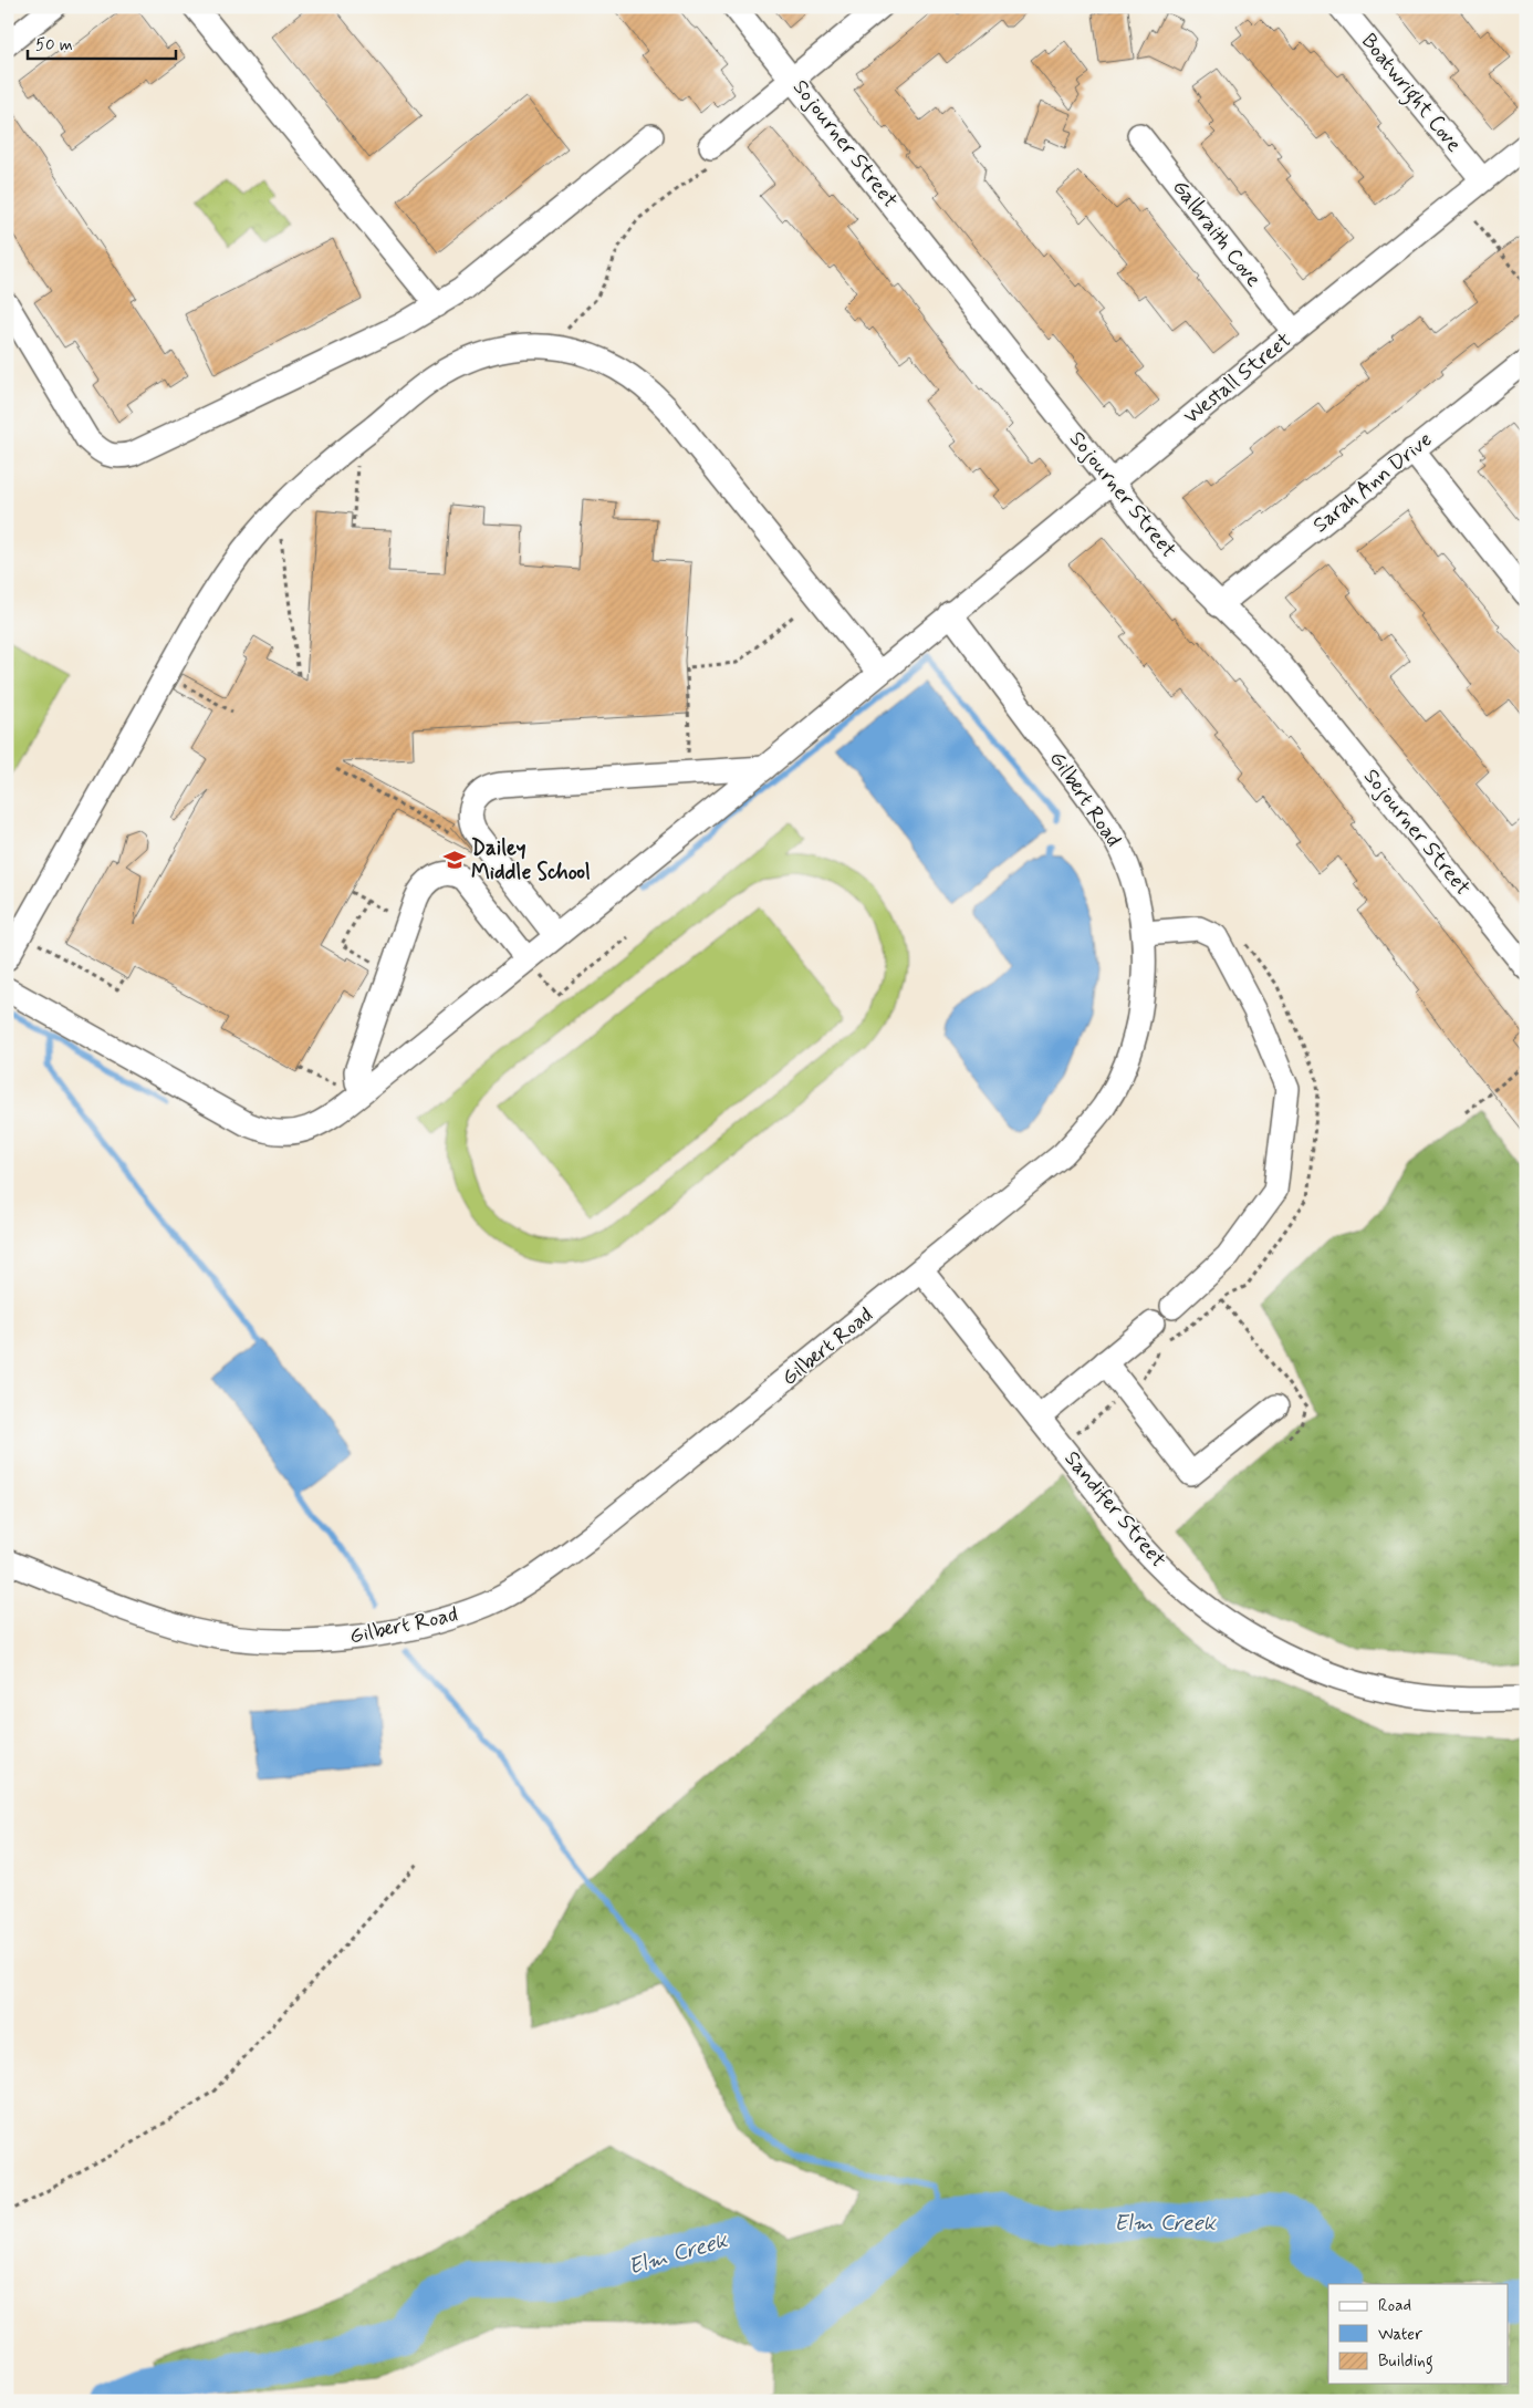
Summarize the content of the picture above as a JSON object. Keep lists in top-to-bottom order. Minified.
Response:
{"streets":{"street":["Boatwright Cove","Sojourner Street","Galbraith Cove","Westall Street","Sarah Ann Drive","Gilbert Road","Sandifer Street"]},"crossings":[["Boatwright Cove","Westall Street"],["Sojourner Street","Westall Street"],["Sojourner Street","Sarah Ann Drive"],["Galbraith Cove","Westall Street"],["Westall Street","Gilbert Road"],["Gilbert Road","Sandifer Street"]],"water":["Elm Creek"],"places":{"school or university":["Dailey Middle School"]},"legend":["Road","Water","Building"],"scale_bar":"50 m"}
